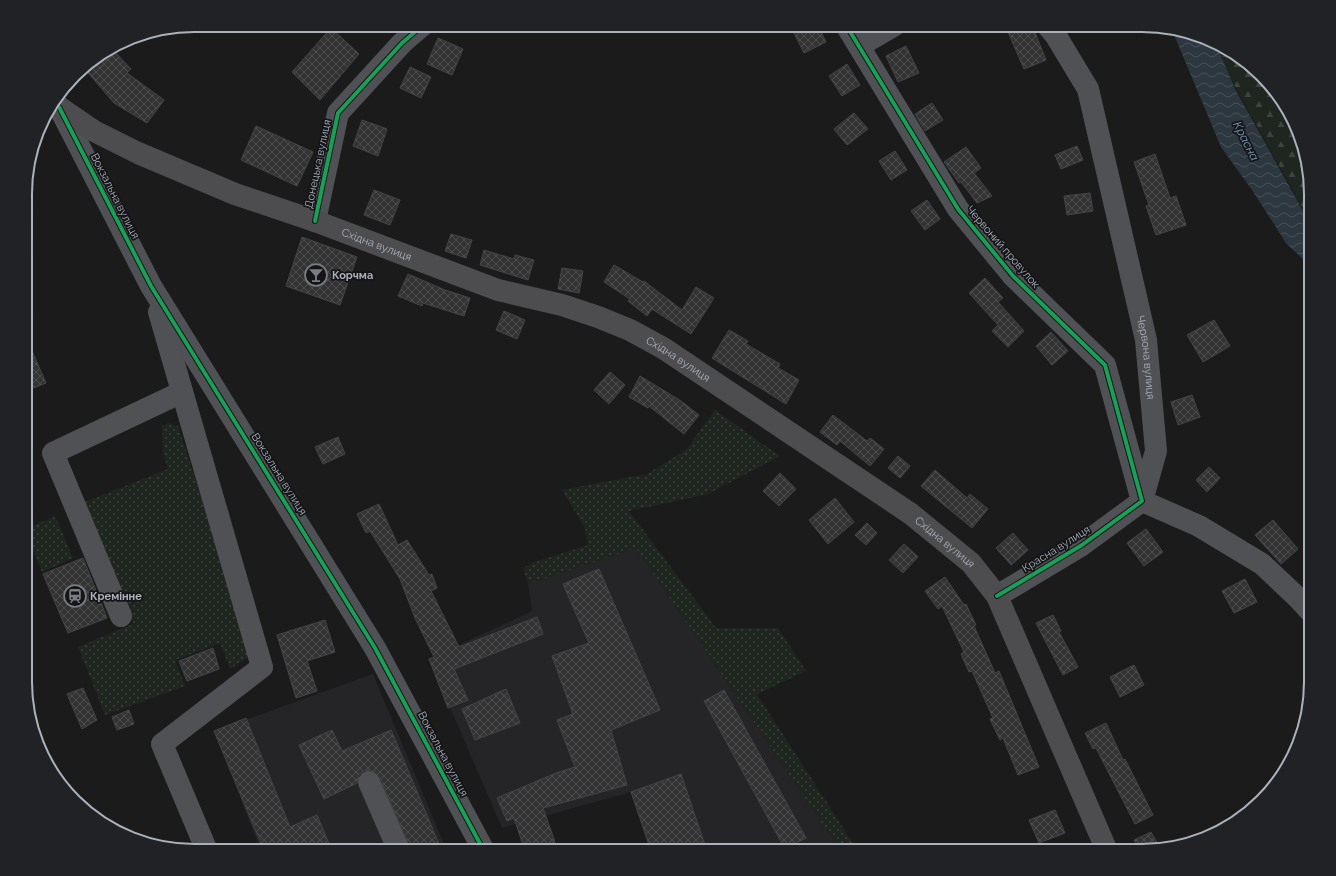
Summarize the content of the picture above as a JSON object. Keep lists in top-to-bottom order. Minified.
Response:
{"streets":{"main road":["Східна вулиця"],"street":["Донецька вулиця","Вокзальна вулиця","Червоний провулок","Червона вулиця","Красна вулиця"]},"crossings":[["Донецька вулиця","Східна вулиця"],["Східна вулиця","Красна вулиця"],["Червоний провулок","Червона вулиця"],["Червоний провулок","Красна вулиця"],["Червона вулиця","Красна вулиця"]],"water":["Красна"],"places":{"bar":["Корчма"],"station":["Кремінне"]}}
